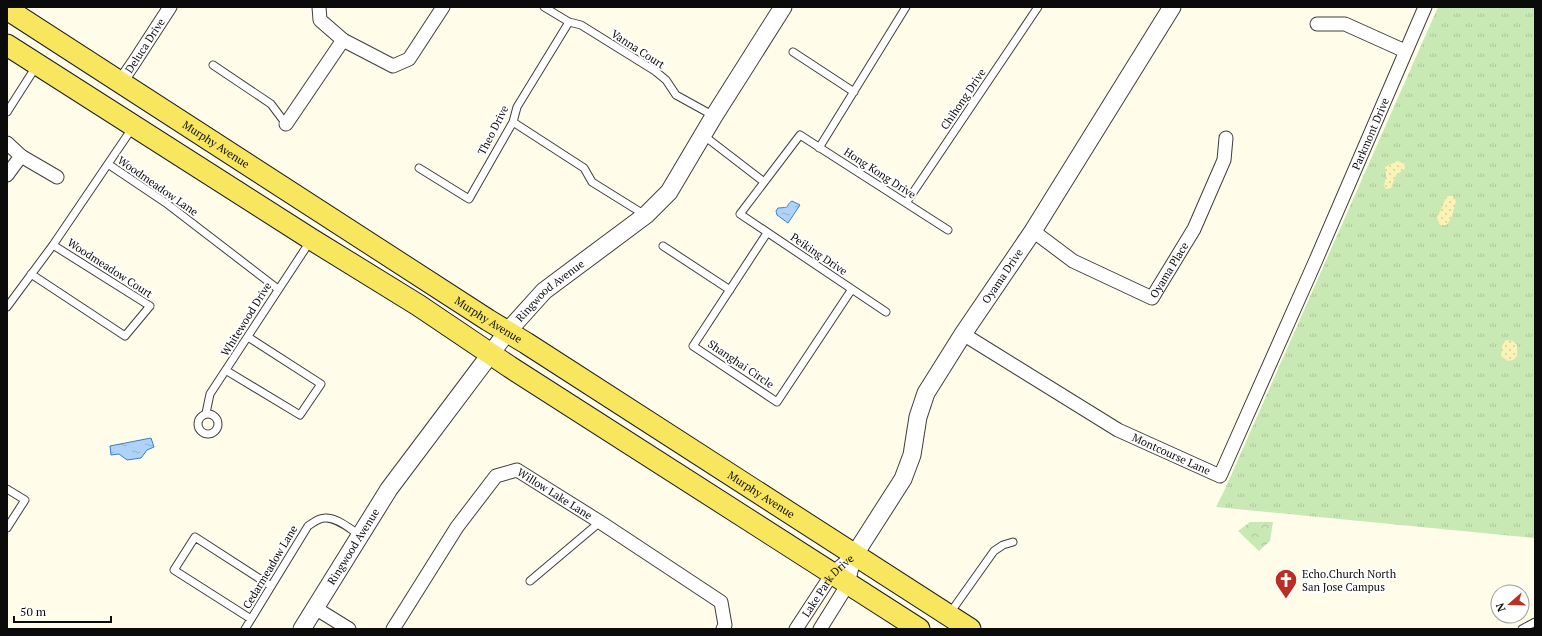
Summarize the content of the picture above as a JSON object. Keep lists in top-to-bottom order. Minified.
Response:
{"streets":{"main road":["Murphy Avenue"],"street":["Deluca Drive","Parkmont Drive","Oyama Place","Oyama Drive","Ringwood Avenue","Montcourse Lane","Willow Lake Lane","Lake Park Drive"],"lane":["Vanna Court","Chihong Drive","Theo Drive","Hong Kong Drive","Woodmeadow Lane","Peiking Drive","Woodmeadow Court","Whitewood Drive","Shanghai Circle","Cedarmeadow Lane"]},"crossings":[["Deluca Drive","Murphy Avenue"],["Vanna Court","Theo Drive"],["Vanna Court","Ringwood Avenue"],["Chihong Drive","Hong Kong Drive"],["Parkmont Drive","Montcourse Lane"],["Murphy Avenue","Oyama Drive"],["Murphy Avenue","Ringwood Avenue"],["Murphy Avenue","Lake Park Drive"],["Hong Kong Drive","Peiking Drive"],["Woodmeadow Lane","Woodmeadow Court"],["Woodmeadow Lane","Whitewood Drive"],["Peiking Drive","Shanghai Circle"],["Oyama Place","Oyama Drive"],["Oyama Drive","Montcourse Lane"],["Oyama Drive","Lake Park Drive"],["Ringwood Avenue","Cedarmeadow Lane"]],"places":{"church":["Echo.Church North San Jose Campus"]},"scale_bar":"50 m","north":"left"}
